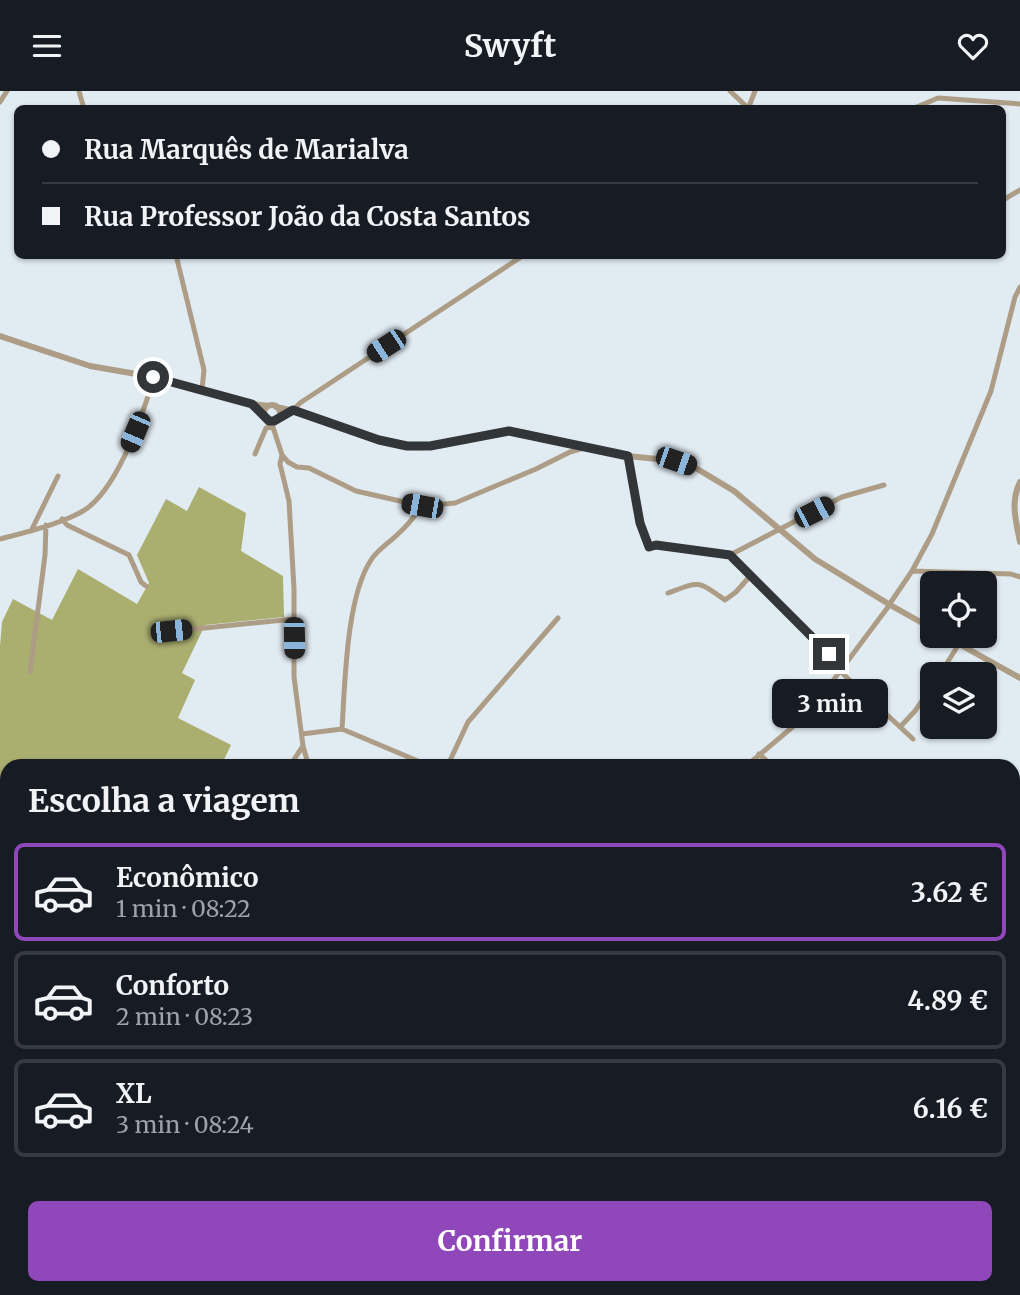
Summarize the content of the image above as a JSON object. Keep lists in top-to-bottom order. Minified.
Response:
{"page":{"header":"Swyft","banner":["Rua Marquês de Marialva","Rua Professor João da Costa Santos"],"bubble":"3 min","heading":"Escolha a viagem","list":[{"name":"Econômico","note":"1 min · 08:22","value":"3.62 €"},{"name":"Conforto","note":"2 min · 08:23","value":"4.89 €"},{"name":"XL","note":"3 min · 08:24","value":"6.16 €"}],"buttons":"Confirmar"}}
